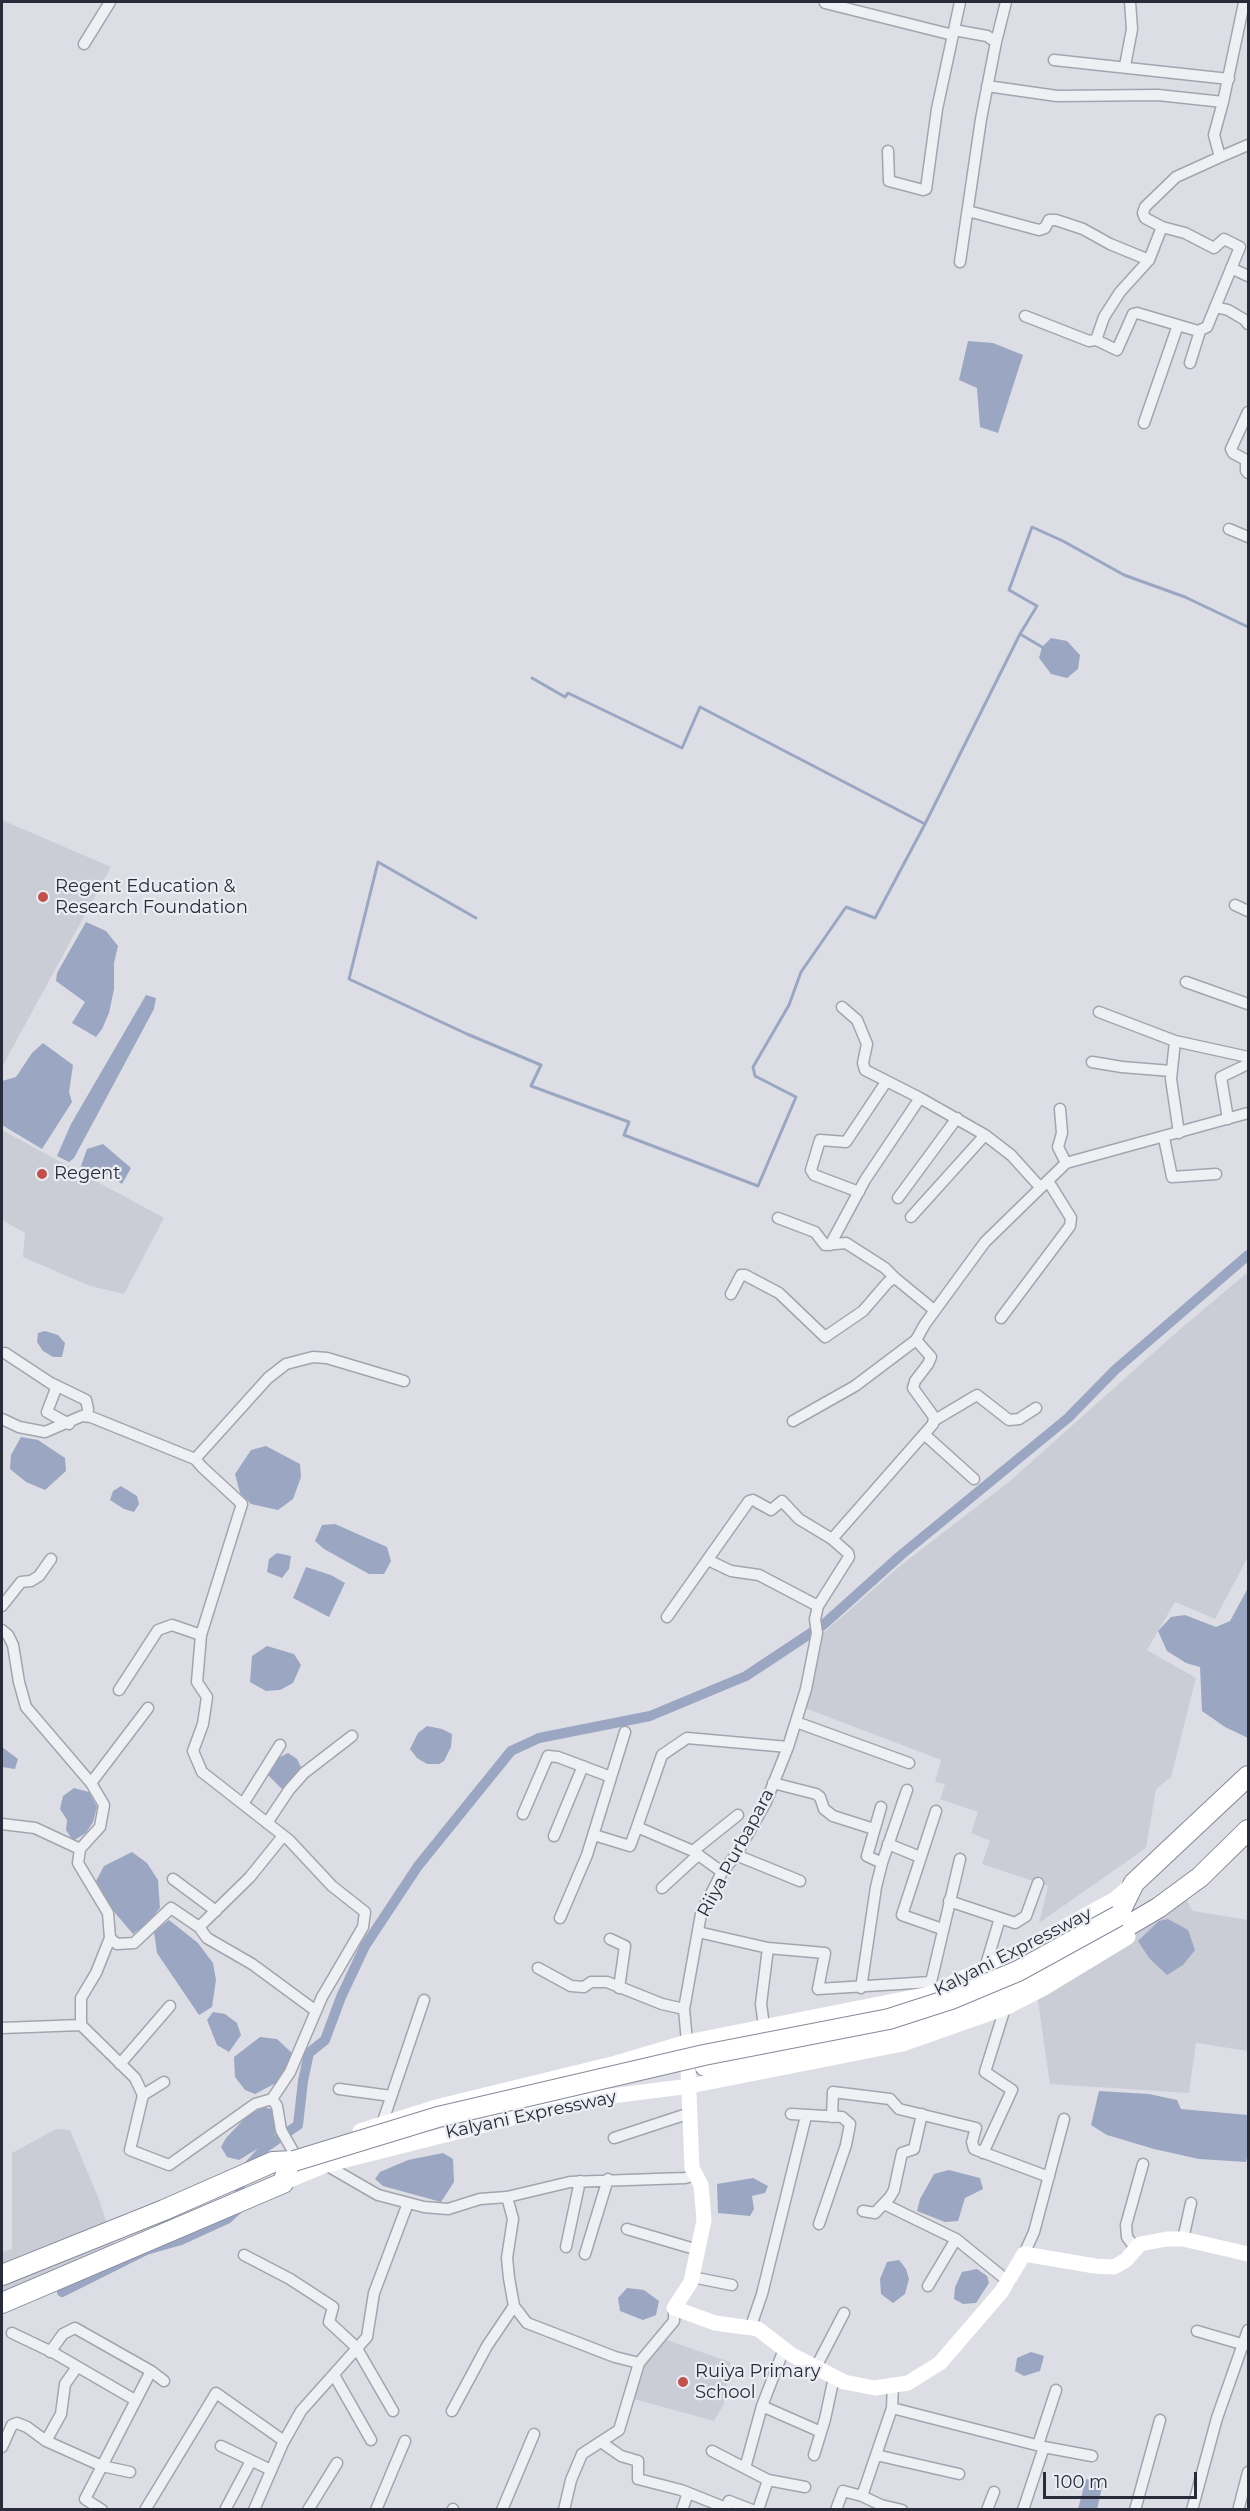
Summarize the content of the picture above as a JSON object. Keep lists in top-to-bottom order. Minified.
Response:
{"streets":{"highway":["Kalyani Expressway"],"street":["Riiya Purbapara"]},"crossings":[["Riiya Purbapara","Kalyani Expressway"]],"places":["Regent Education & Research Foundation","Regent","Ruiya Primary School"],"scale_bar":"100 m"}
